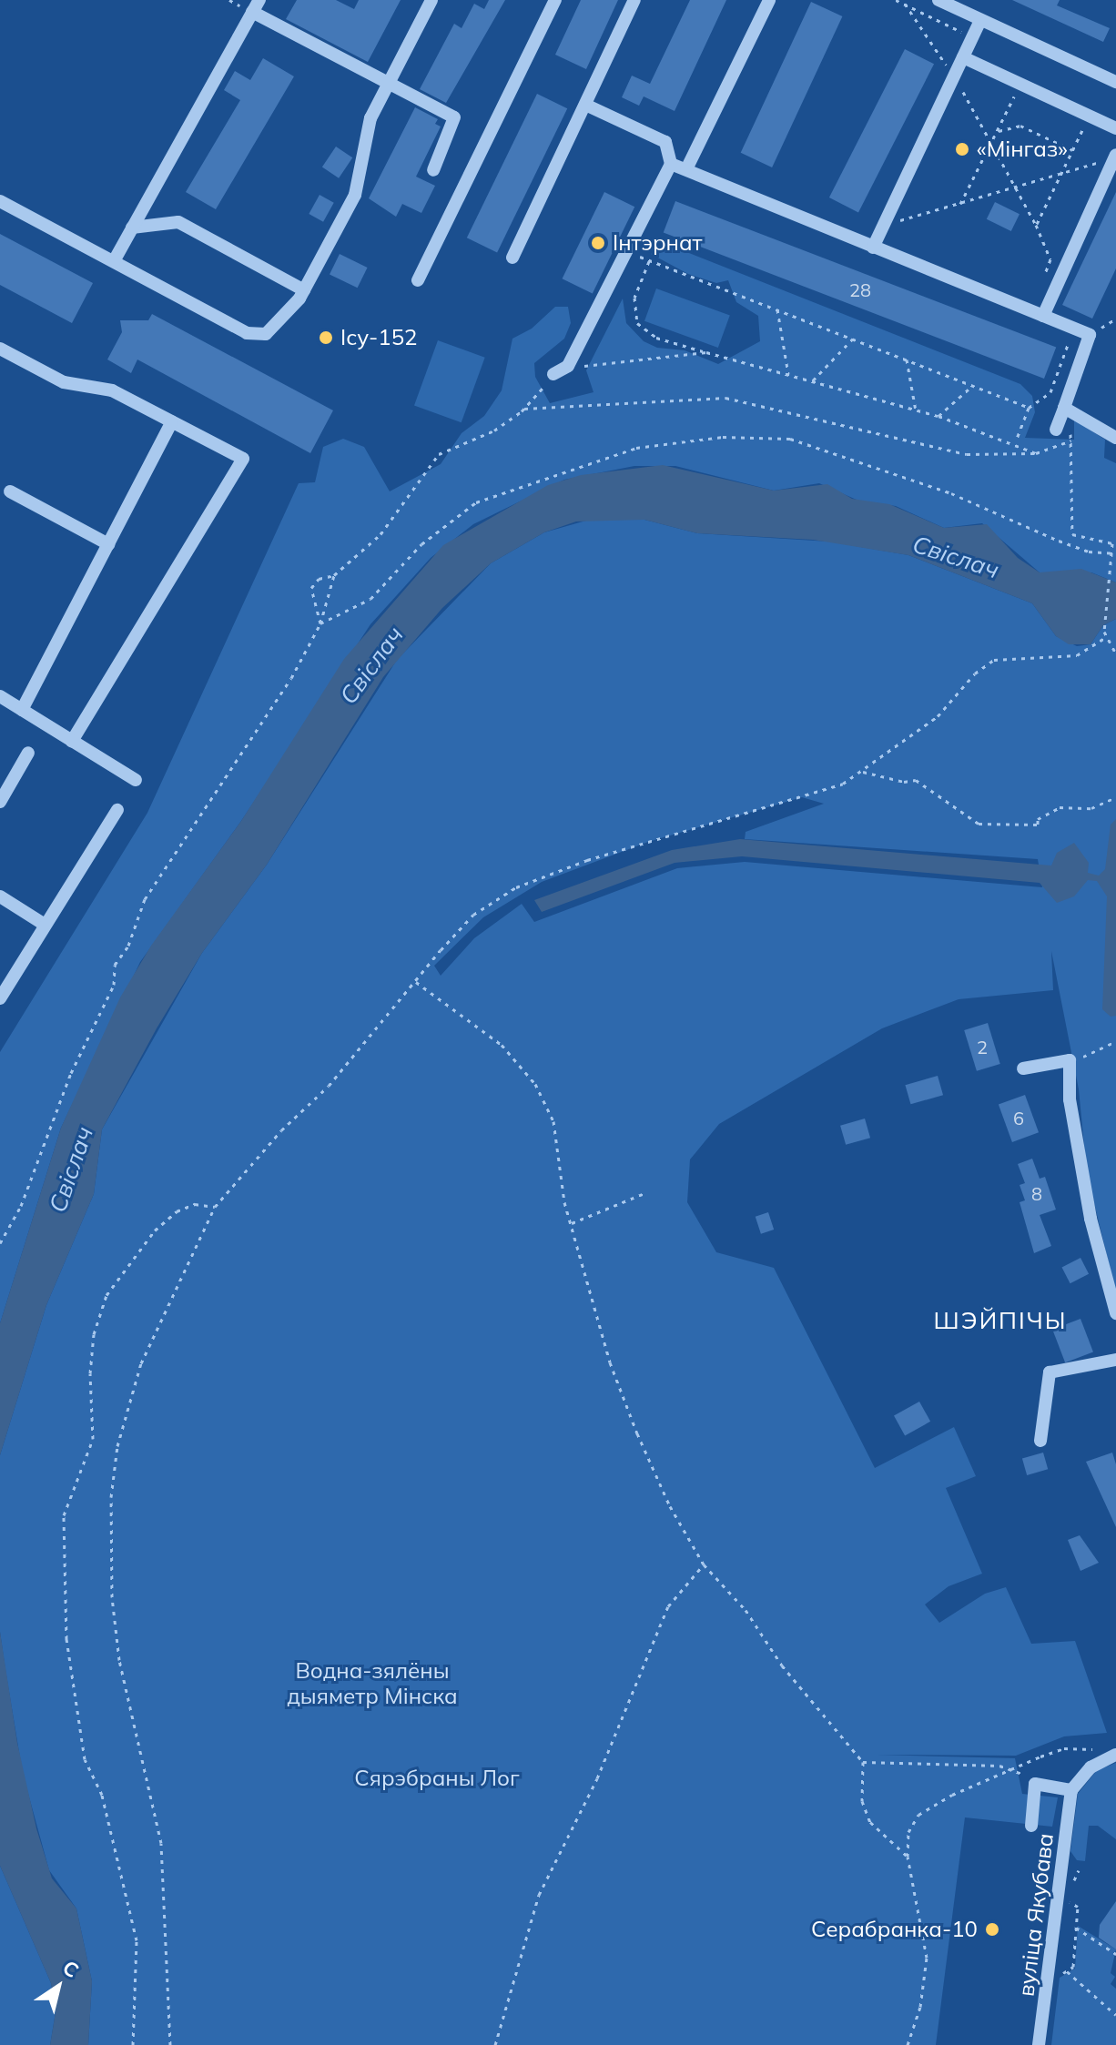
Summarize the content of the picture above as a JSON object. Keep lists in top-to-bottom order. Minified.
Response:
{"streets":{"street":["вуліца Якубава"]},"districts":["ШЭЙПІЧЫ"],"water":["Свіслач"],"parks":["Водна-зялёны дыяметр Мінска","Сярэбраны Лог"],"places":["«Мінгаз»","Інтэрнат","Ісу-152","Серабранка-10"],"house_numbers":["28","2","6","8"],"north":"top right"}
